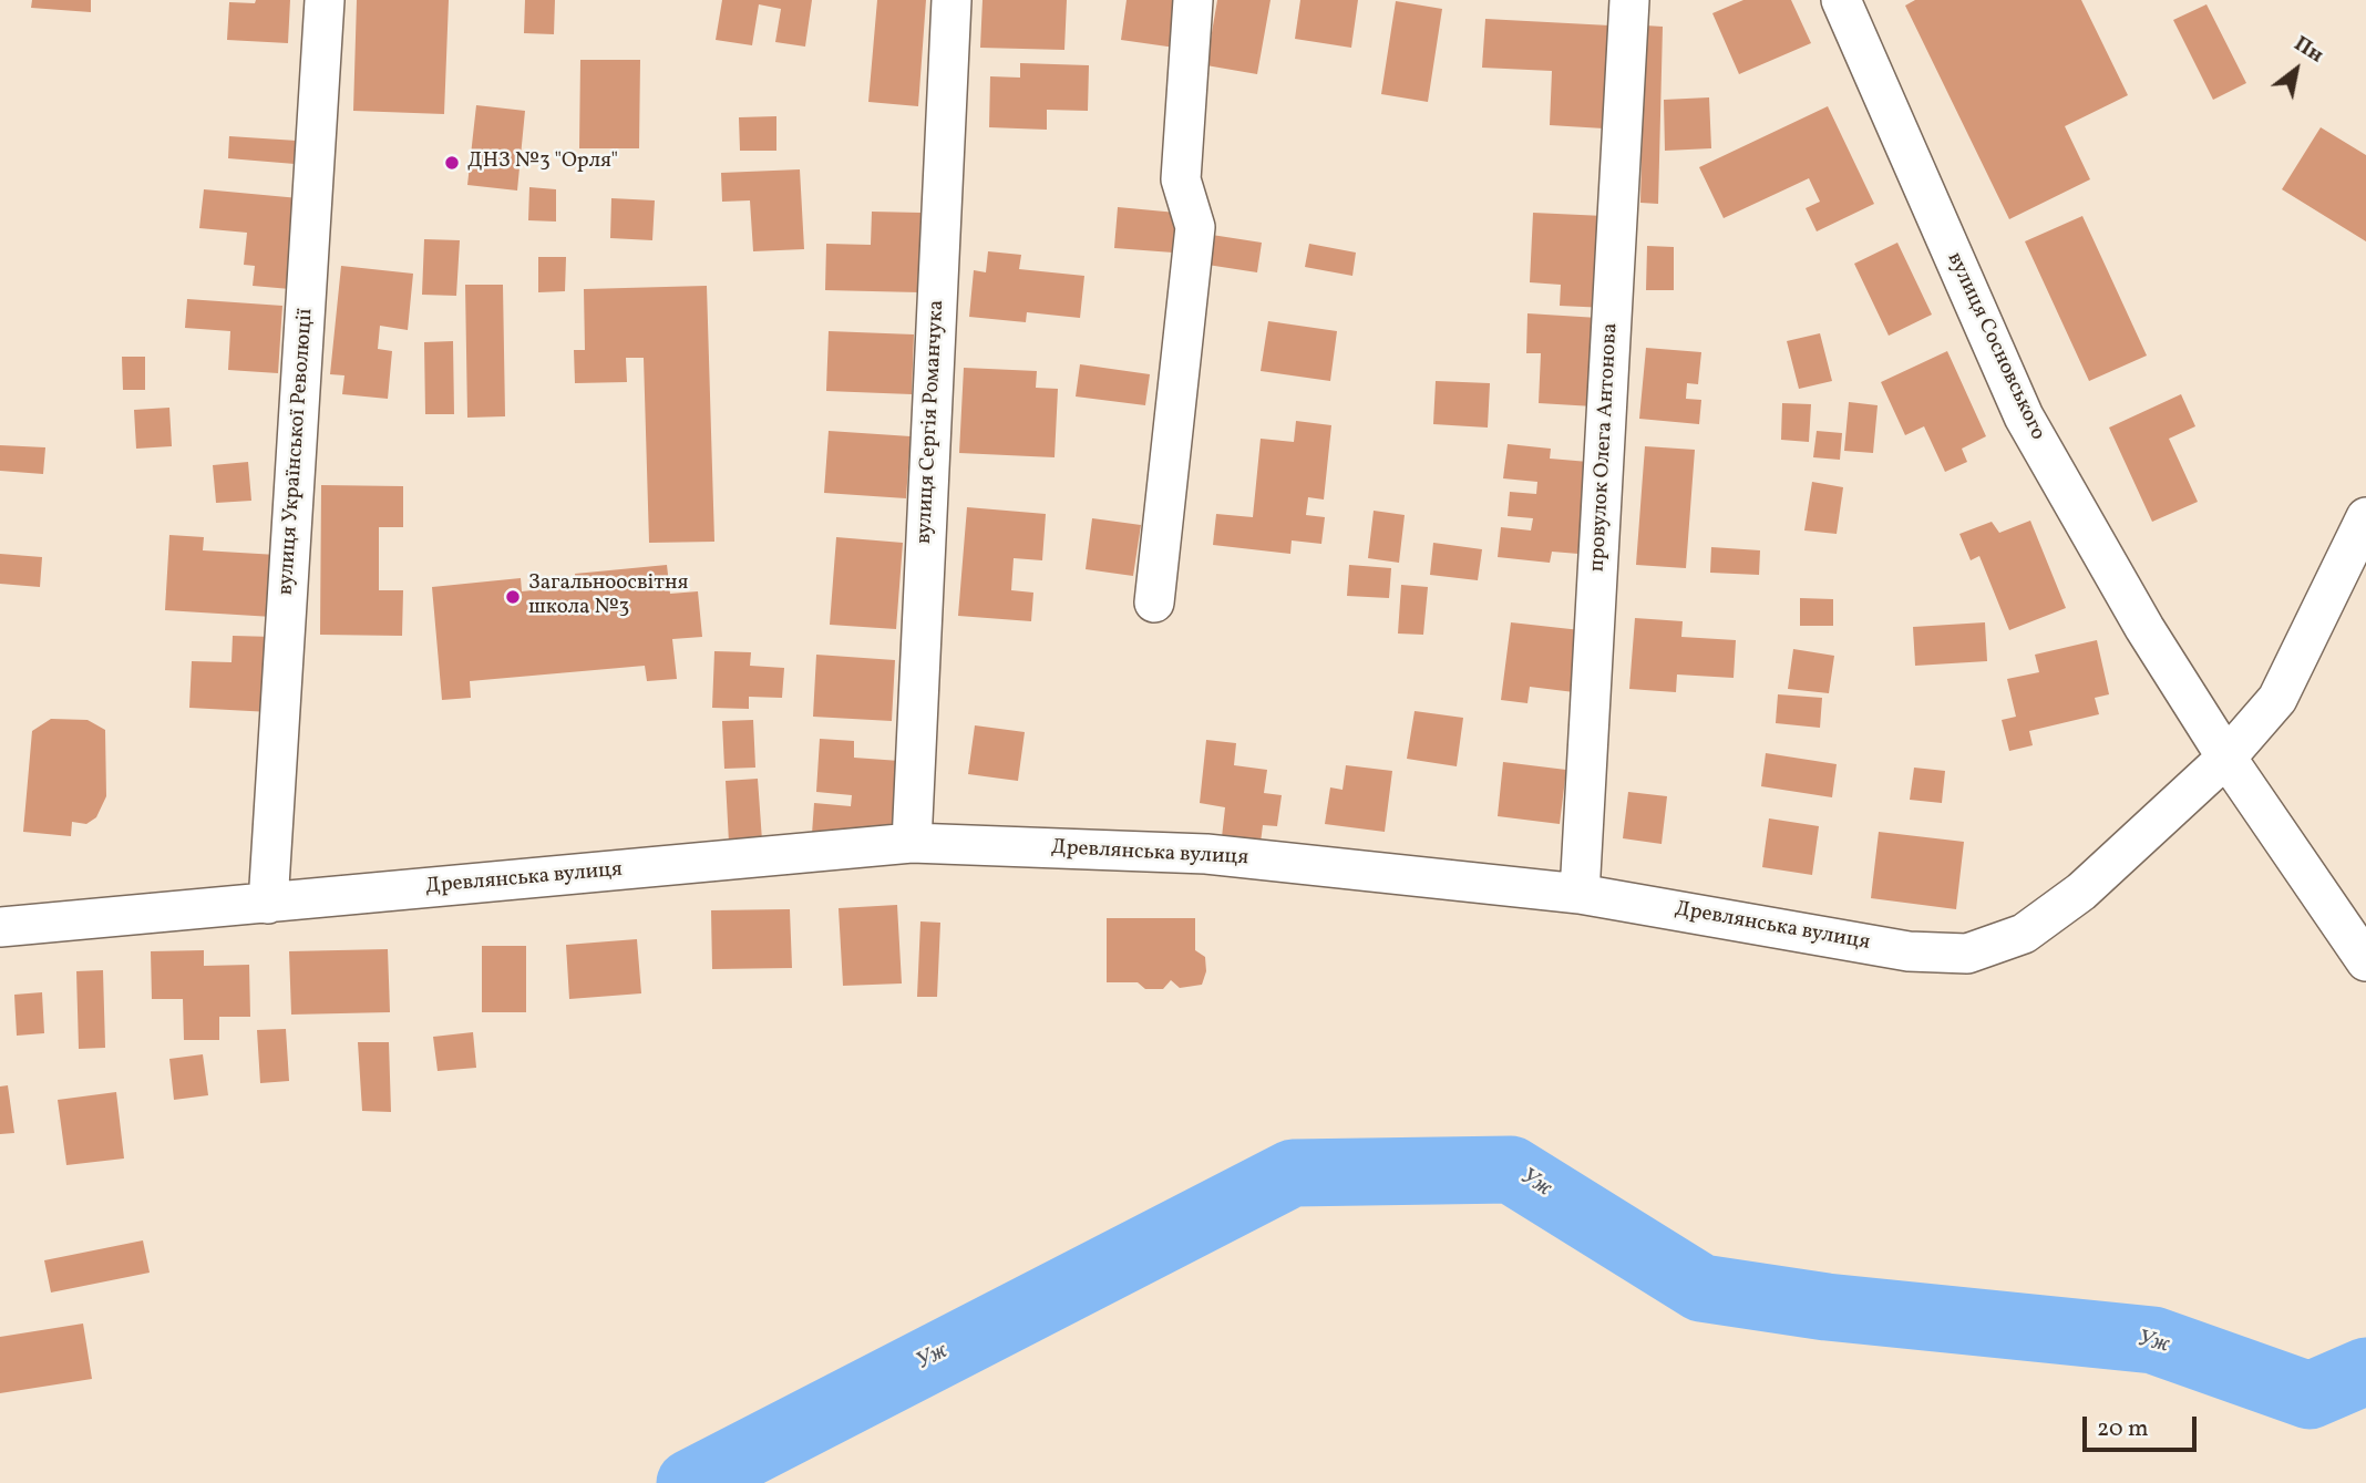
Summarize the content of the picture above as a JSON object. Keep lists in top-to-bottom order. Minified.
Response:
{"streets":{"street":["вулиця Сосновського","вулиця Сергія Романчука","провулок Олега Антонова","вулиця Української Революції","Древлянська вулиця"]},"crossings":[["вулиця Сосновського","Древлянська вулиця"],["вулиця Сергія Романчука","Древлянська вулиця"],["провулок Олега Антонова","Древлянська вулиця"],["вулиця Української Революції","Древлянська вулиця"]],"water":["Уж"],"places":["ДНЗ №3 \"Орля\"","Загальноосвітня школа №3"],"scale_bar":"20 m","north":"top right"}
